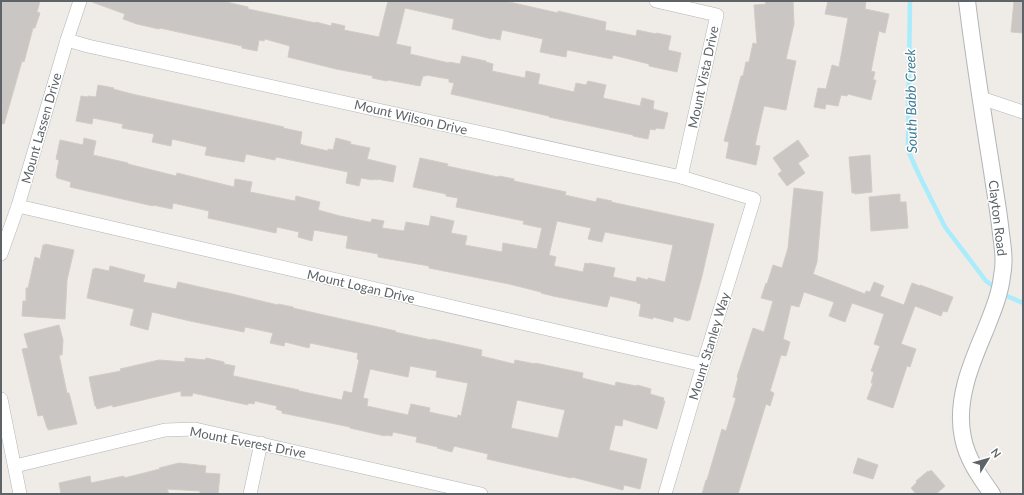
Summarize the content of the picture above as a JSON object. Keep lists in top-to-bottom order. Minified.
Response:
{"streets":{"street":["Mount Vista Drive","Mount Wilson Drive","Mount Lassen Drive","Clayton Road","Mount Logan Drive","Mount Stanley Way","Mount Everest Drive"]},"crossings":[["Mount Vista Drive","Mount Wilson Drive"],["Mount Wilson Drive","Mount Lassen Drive"],["Mount Wilson Drive","Mount Stanley Way"],["Mount Lassen Drive","Mount Logan Drive"],["Mount Logan Drive","Mount Stanley Way"]],"water":["South Babb Creek"],"north":"top right"}
